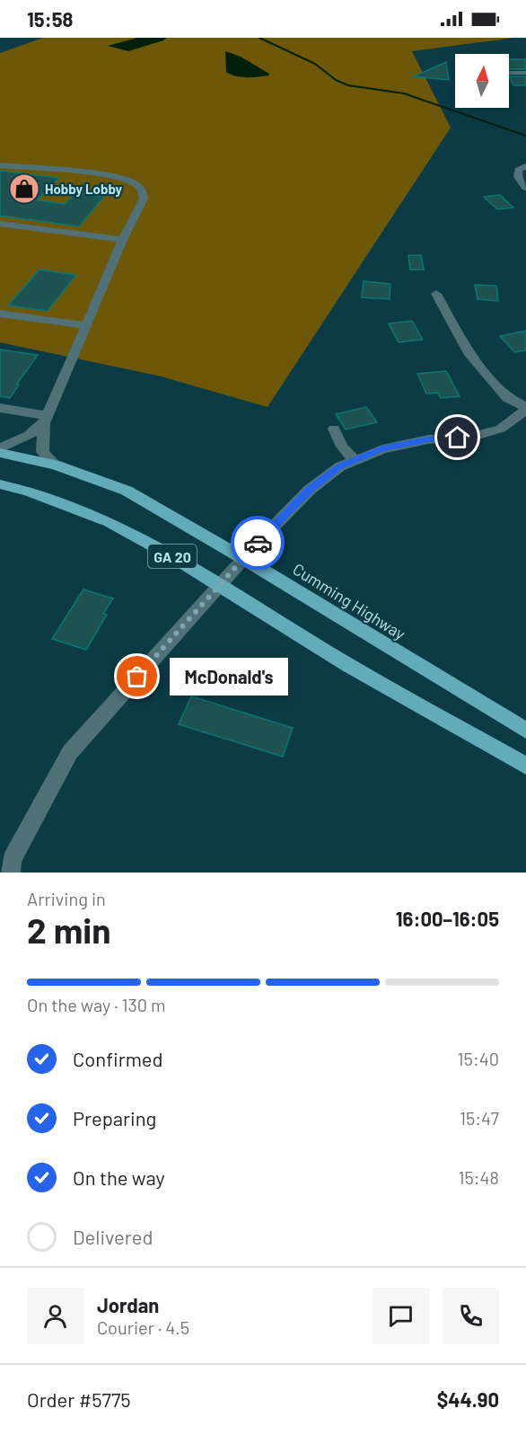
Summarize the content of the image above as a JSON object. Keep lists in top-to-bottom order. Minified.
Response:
{"streets":{"main road":["GA 20","Cumming Highway"]},"places":{"shop":["Hobby Lobby"],"other":["McDonald's"]},"north":"top","page":{"status":"15:58","bubble":"McDonald's","heading":["2 min","Arriving in","16:00–16:05"],"panel":["Jordan","Courier · 4.5","Order #5775","$44.90"],"bar":"On the way · 130 m","list":[["Confirmed","15:40"],["Preparing","15:47"],["On the way","15:48"],"Delivered"]}}
